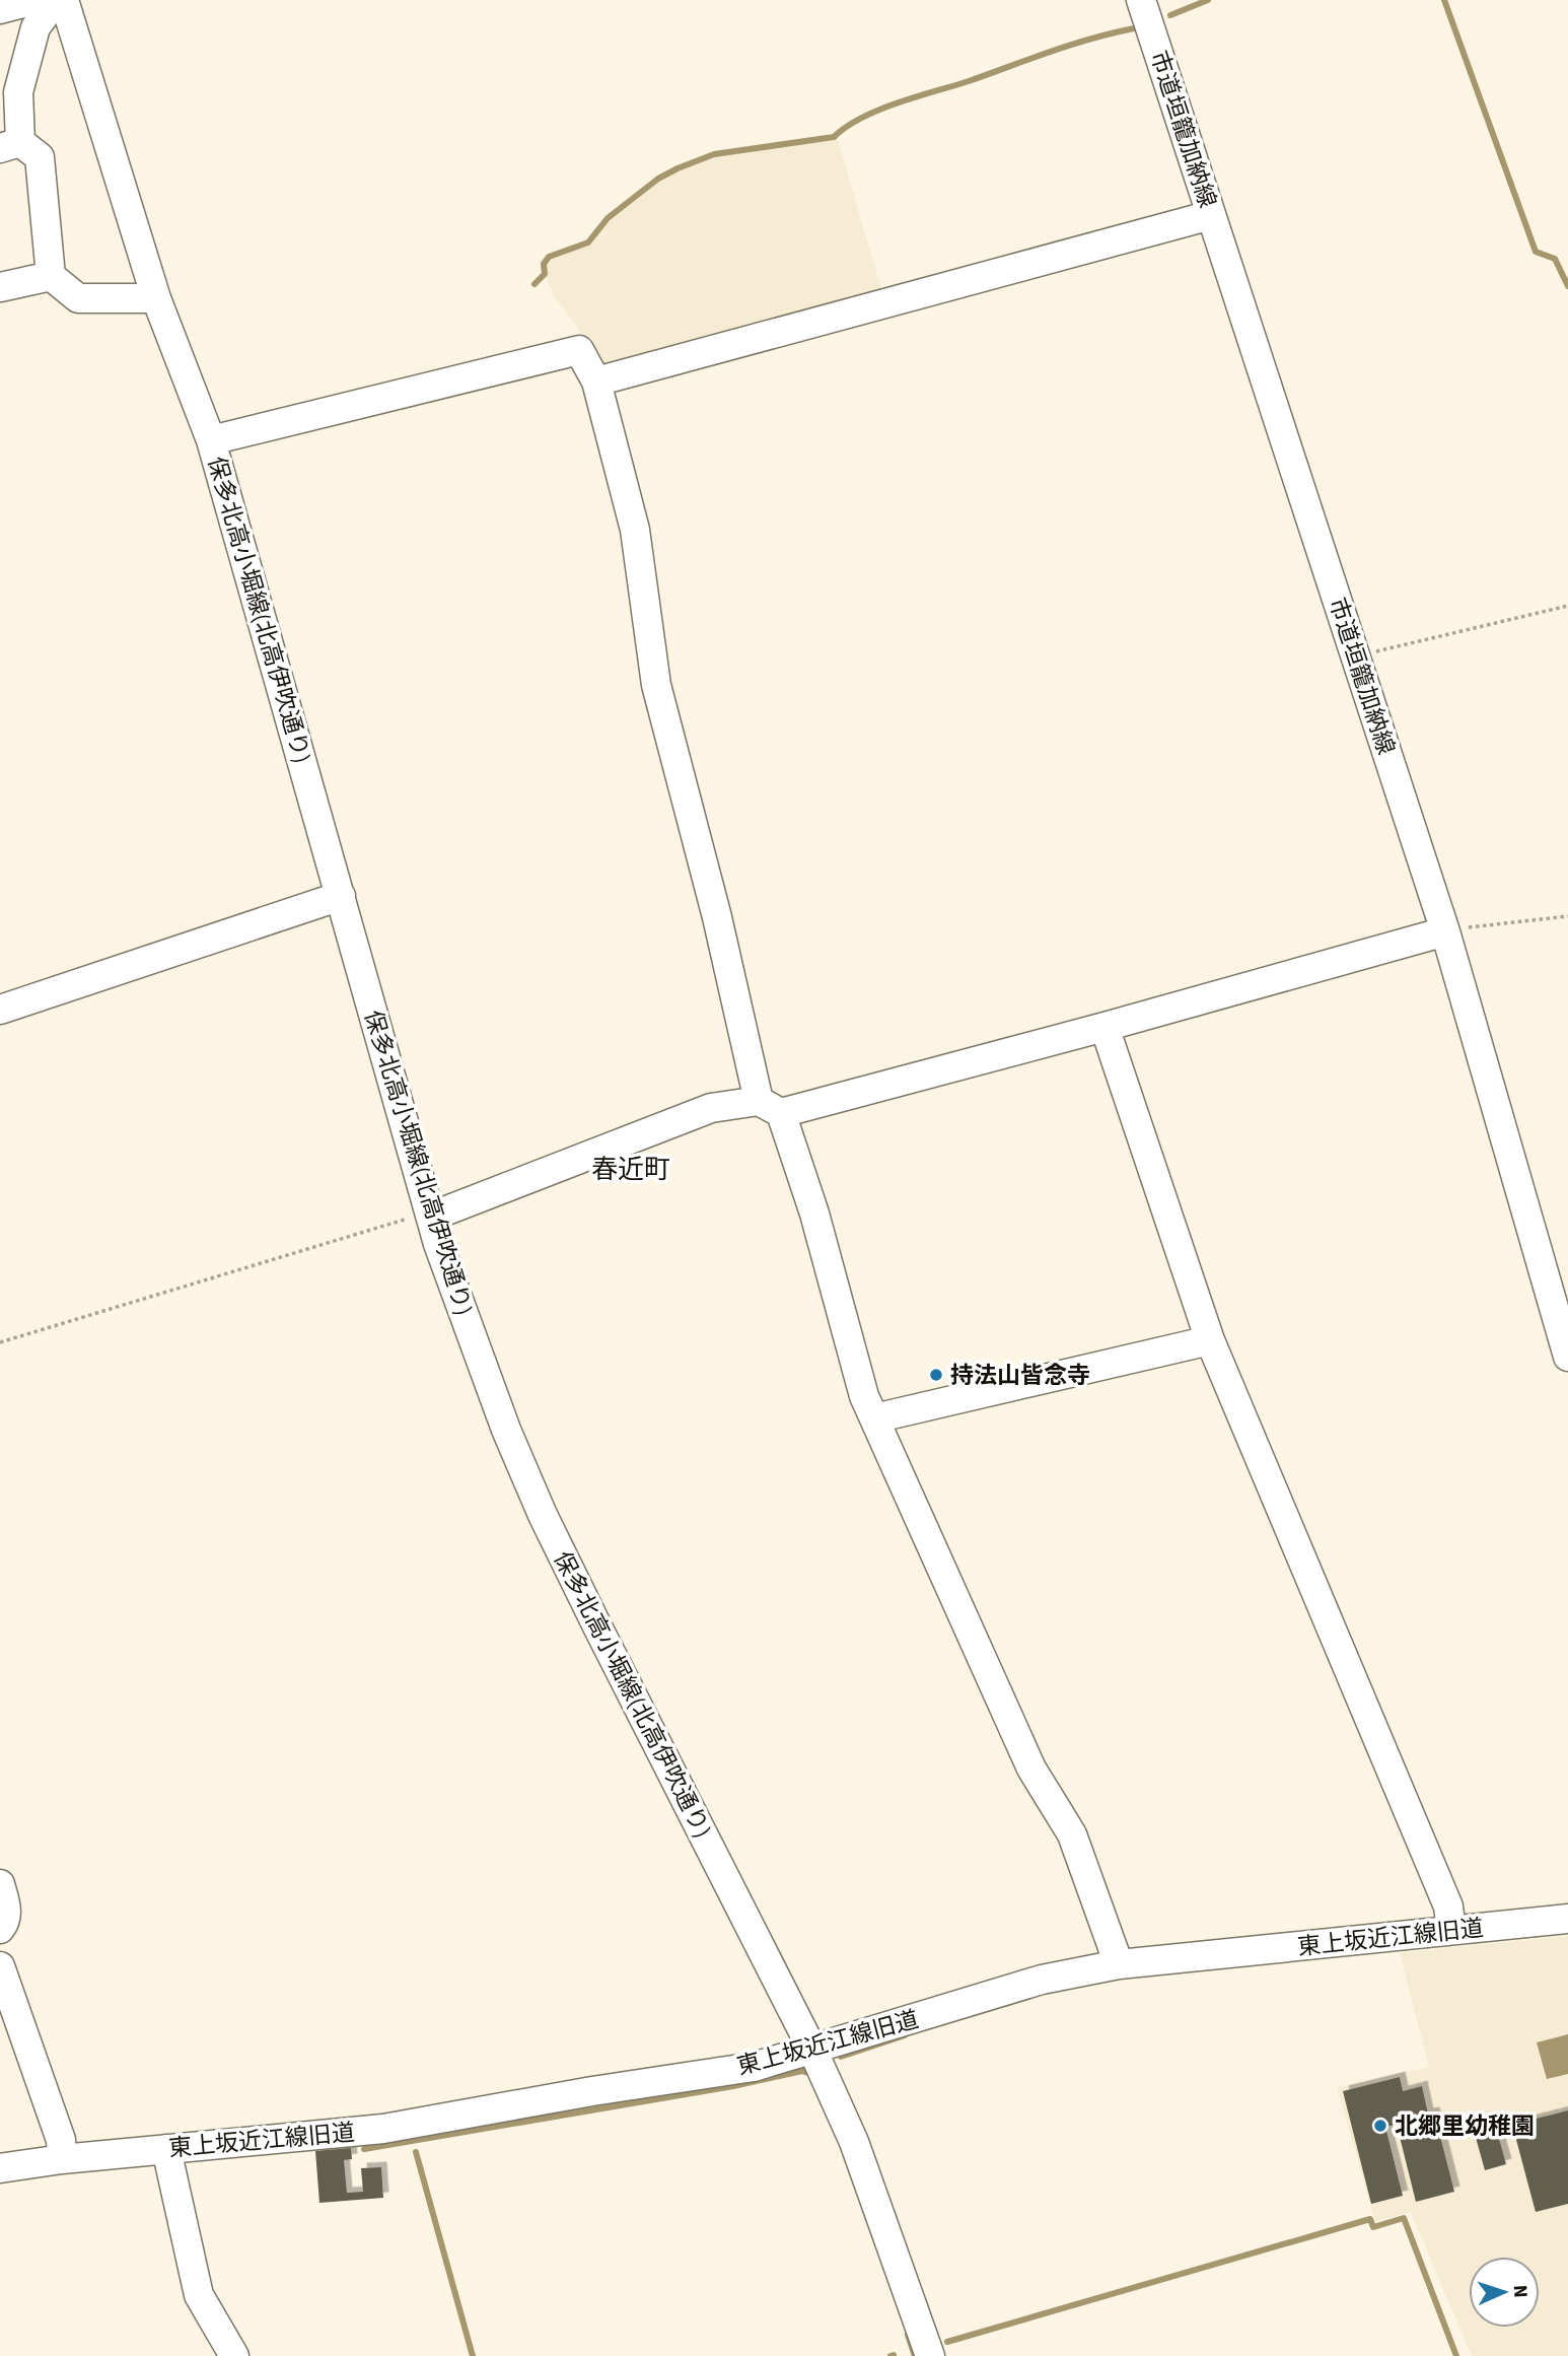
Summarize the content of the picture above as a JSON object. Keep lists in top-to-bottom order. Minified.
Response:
{"streets":{"street":["市道垣籠加納線","保多北高小堀線(北高伊吹通り)","東上坂近江線旧道"]},"crossings":[["保多北高小堀線(北高伊吹通り)","東上坂近江線旧道"]],"districts":["春近町"],"places":["持法山皆念寺","北郷里幼稚園"],"north":"right"}
